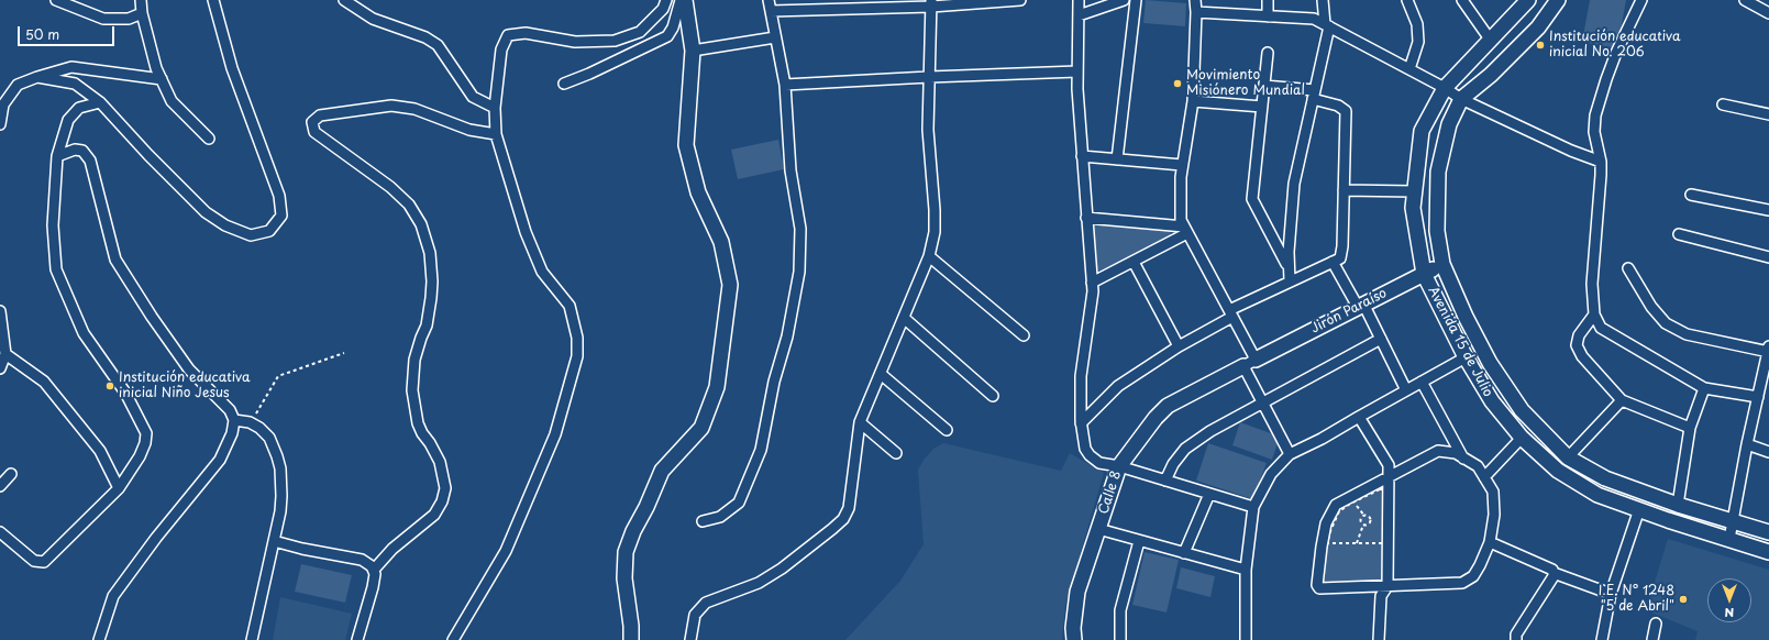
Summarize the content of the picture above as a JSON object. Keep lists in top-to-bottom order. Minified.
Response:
{"streets":{"street":["Jirón Paraíso","Avenida 15 de Julio","Calle 8"]},"crossings":[["Jirón Paraíso","Avenida 15 de Julio"],["Jirón Paraíso","Calle 8"]],"places":["Institución educativa inicial No. 206","Movimiento Misiónero Mundial","Institución educativa inicial Niño Jesus","I.E. N° 1248 \"5 de Abril\""],"scale_bar":"50 m","north":"bottom"}
